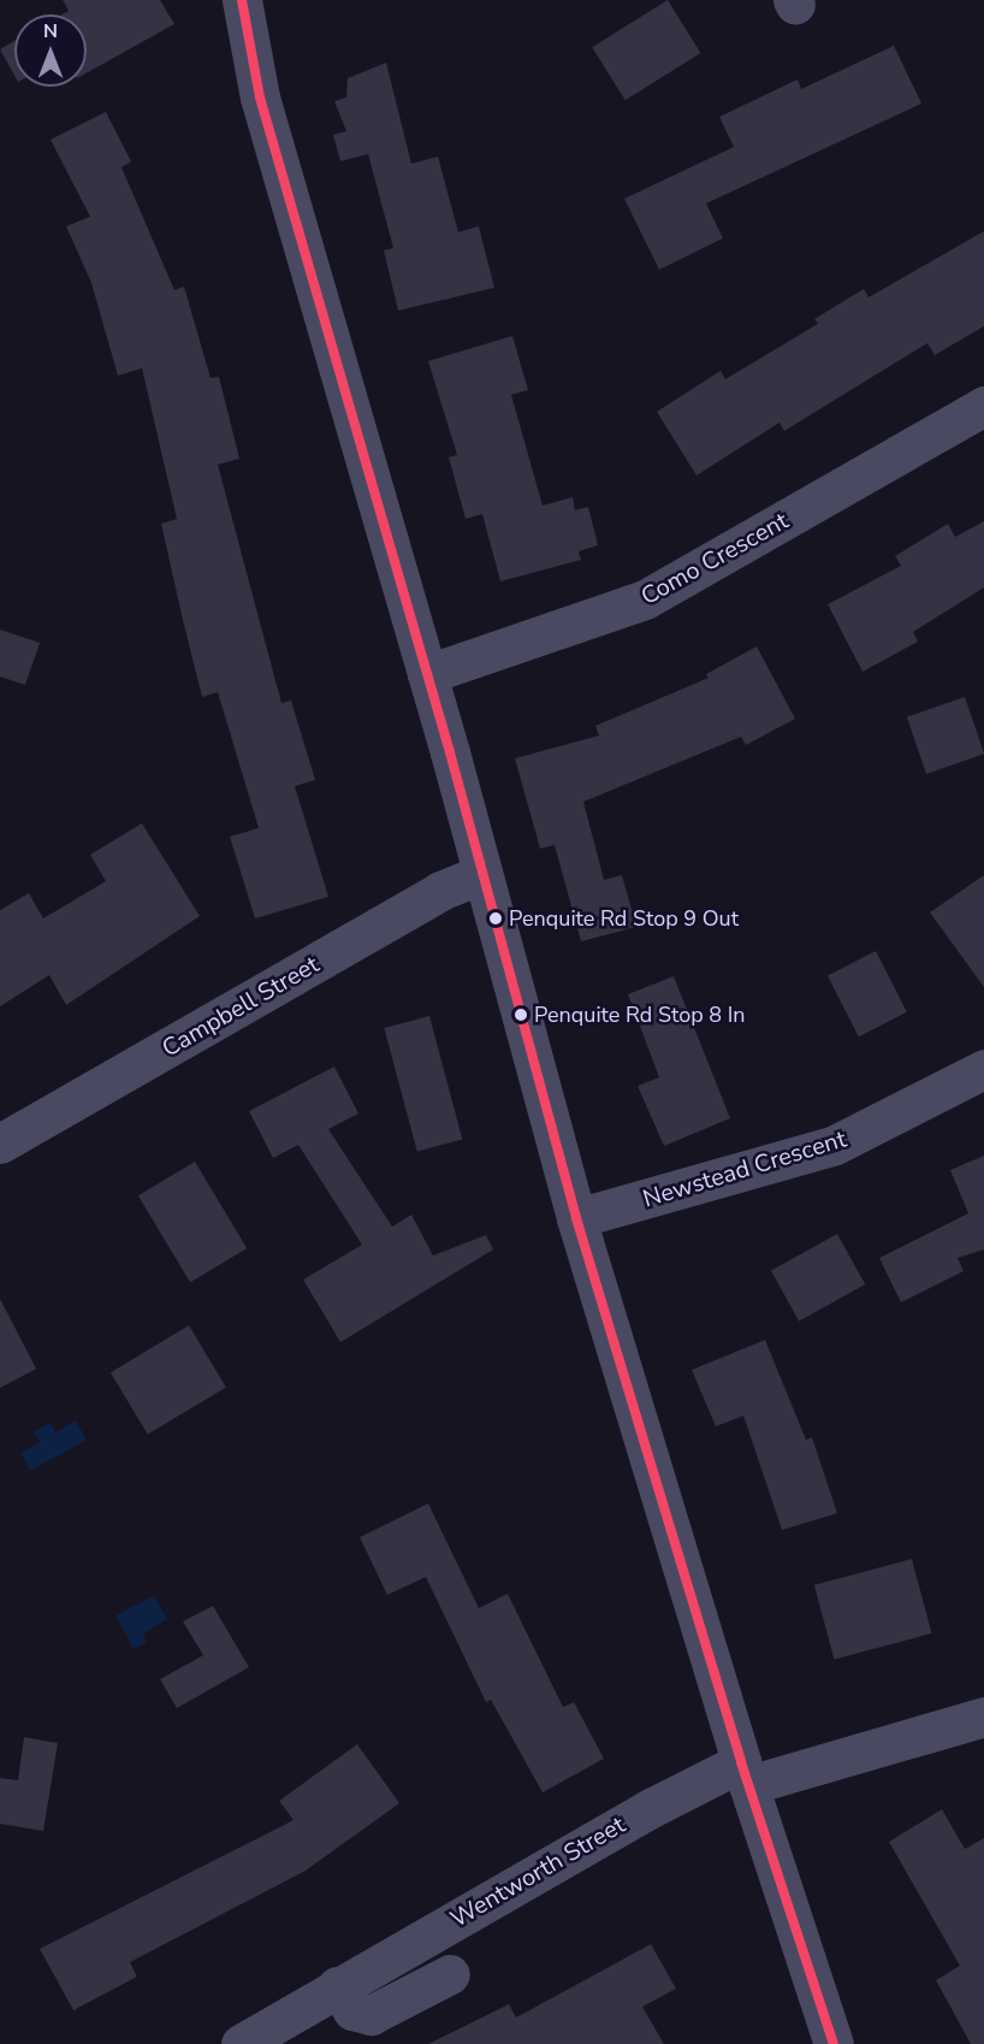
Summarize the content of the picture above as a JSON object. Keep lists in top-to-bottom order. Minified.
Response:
{"streets":{"street":["Como Crescent","Campbell Street","Newstead Crescent","Wentworth Street"]},"places":["Penquite Rd Stop 9 Out","Penquite Rd Stop 8 In"],"north":"top"}
